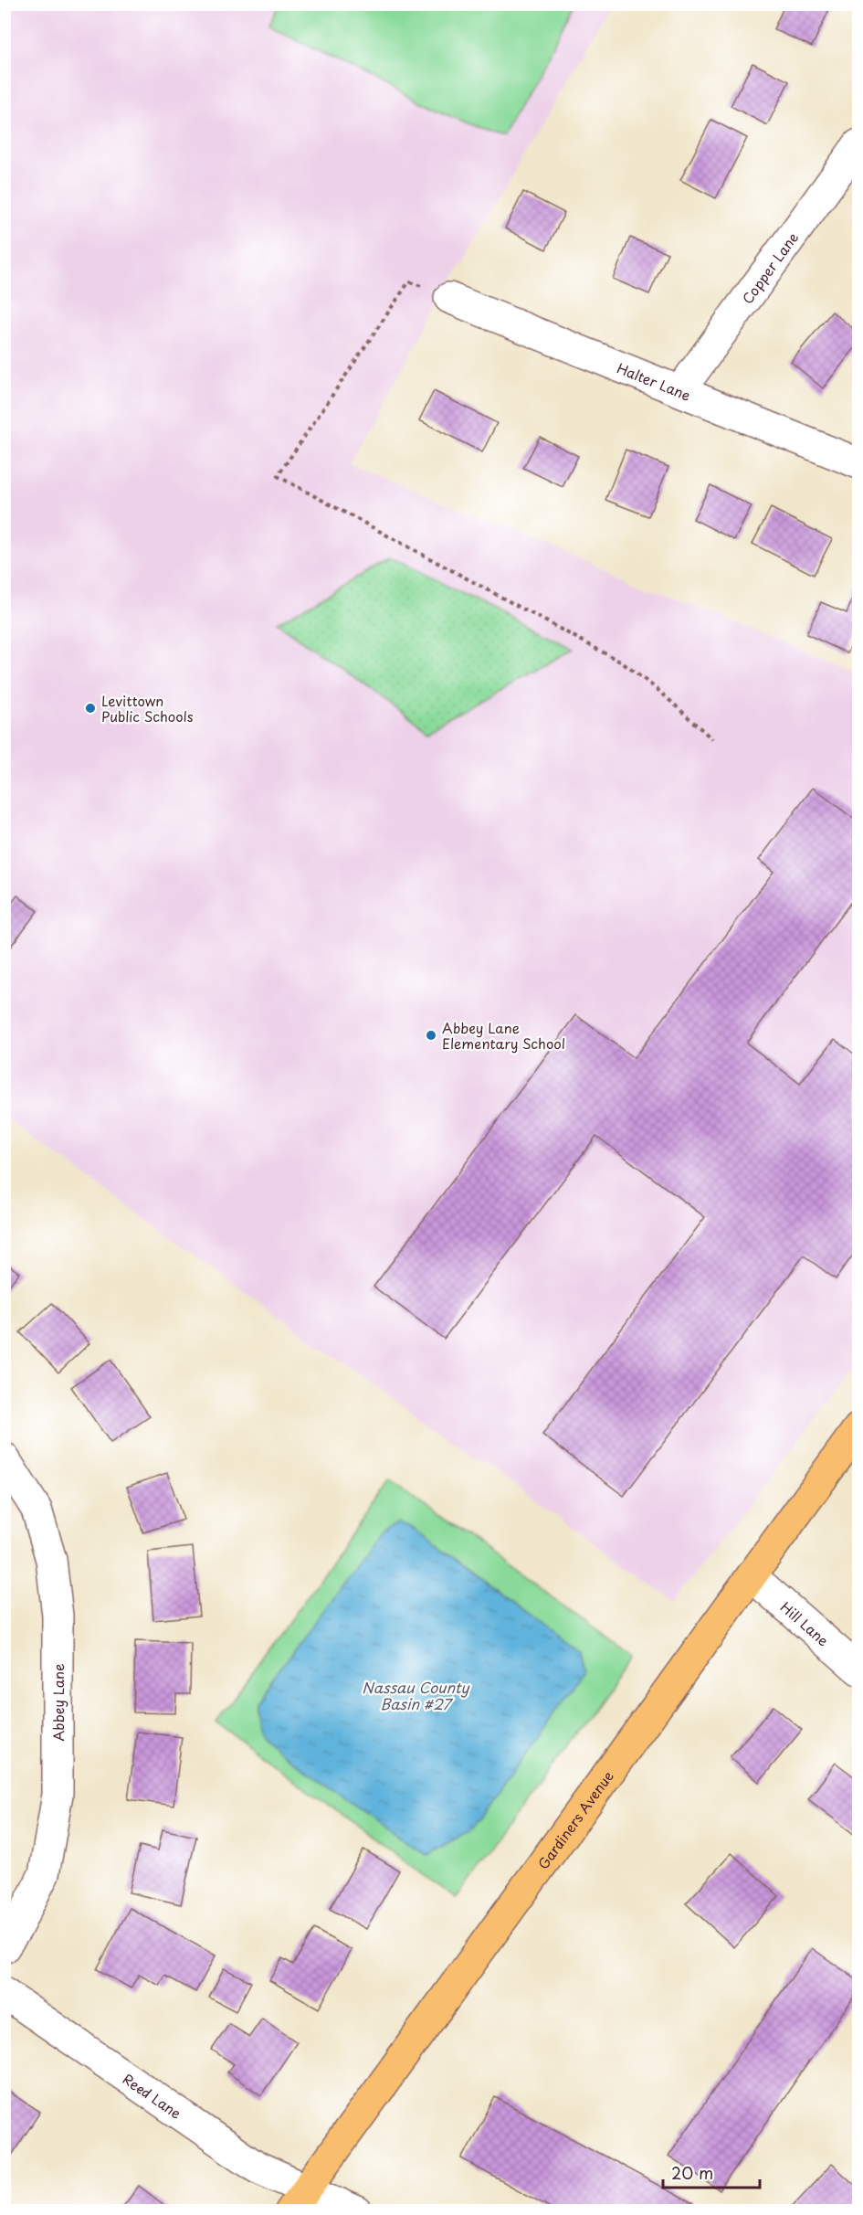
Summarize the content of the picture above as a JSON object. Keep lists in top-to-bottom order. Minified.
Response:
{"streets":{"main road":["Gardiners Avenue"],"street":["Copper Lane","Halter Lane","Hill Lane","Abbey Lane","Reed Lane"]},"crossings":[["Copper Lane","Halter Lane"],["Hill Lane","Gardiners Avenue"],["Gardiners Avenue","Reed Lane"]],"water":["Nassau County Basin #27"],"places":["Levittown Public Schools","Abbey Lane Elementary School"],"scale_bar":"20 m"}
